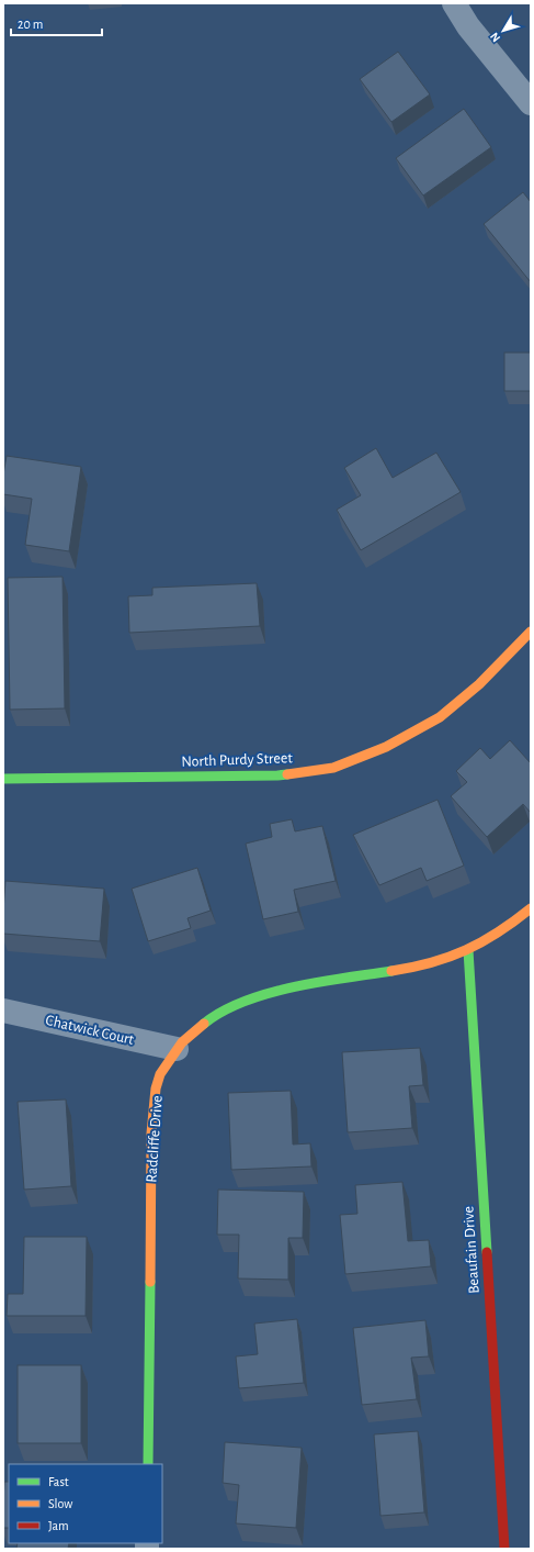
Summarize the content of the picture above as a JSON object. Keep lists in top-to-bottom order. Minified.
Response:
{"streets":{"street":["North Purdy Street","Chatwick Court","Radcliffe Drive","Beaufain Drive"]},"crossings":[["Chatwick Court","Radcliffe Drive"],["Radcliffe Drive","Beaufain Drive"]],"legend":["Fast","Slow","Jam"],"scale_bar":"20 m","north":"bottom left"}
